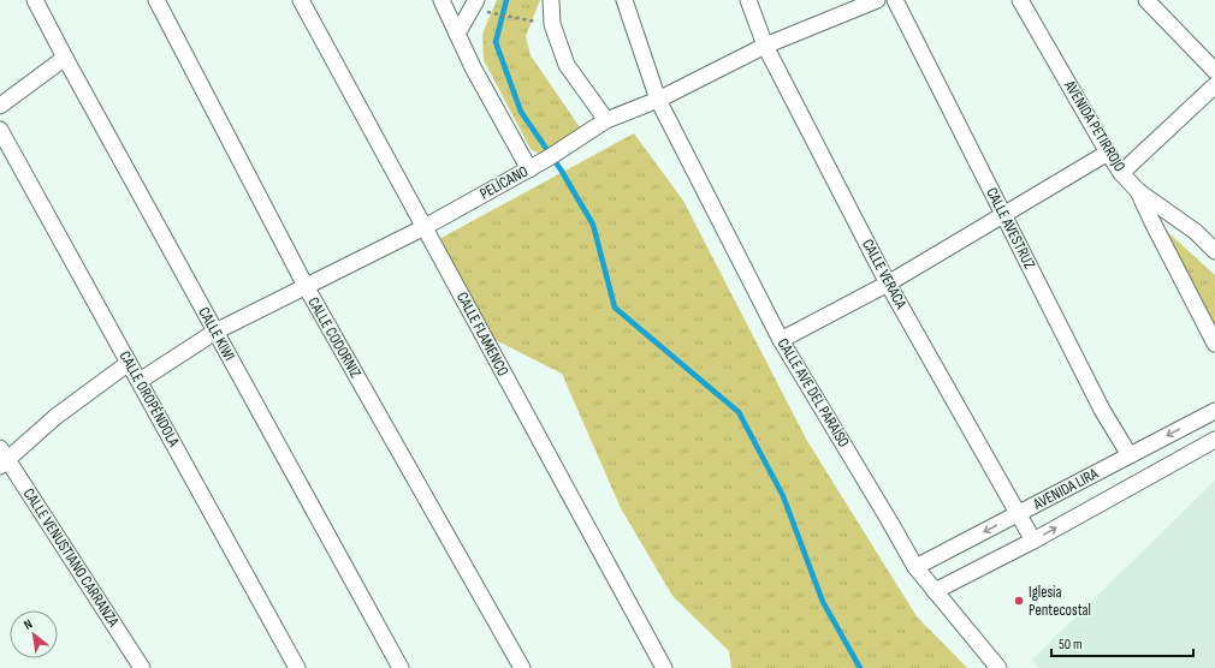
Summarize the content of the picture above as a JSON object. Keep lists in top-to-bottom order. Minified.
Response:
{"streets":{"street":["AVENIDA PETIRROJO","PELÍCANO","CALLE AVESTRUZ","CALLE VERACA","CALLE KIWI","CALLE FLAMENCO","CALLE CODORNIZ","CALLE AVE DEL PARAÍSO","CALLE OROPÉNDOLA","AVENIDA LIRA","CALLE VENUSTIANO CARRANZA"]},"crossings":[["PELÍCANO","CALLE VERACA"],["PELÍCANO","CALLE KIWI"],["PELÍCANO","CALLE FLAMENCO"],["PELÍCANO","CALLE CODORNIZ"],["PELÍCANO","CALLE AVE DEL PARAÍSO"],["PELÍCANO","CALLE OROPÉNDOLA"],["CALLE AVESTRUZ","AVENIDA LIRA"],["CALLE VERACA","AVENIDA LIRA"],["CALLE AVE DEL PARAÍSO","AVENIDA LIRA"]],"places":["Iglesia Pentecostal"],"scale_bar":"50 m","north":"top left"}
